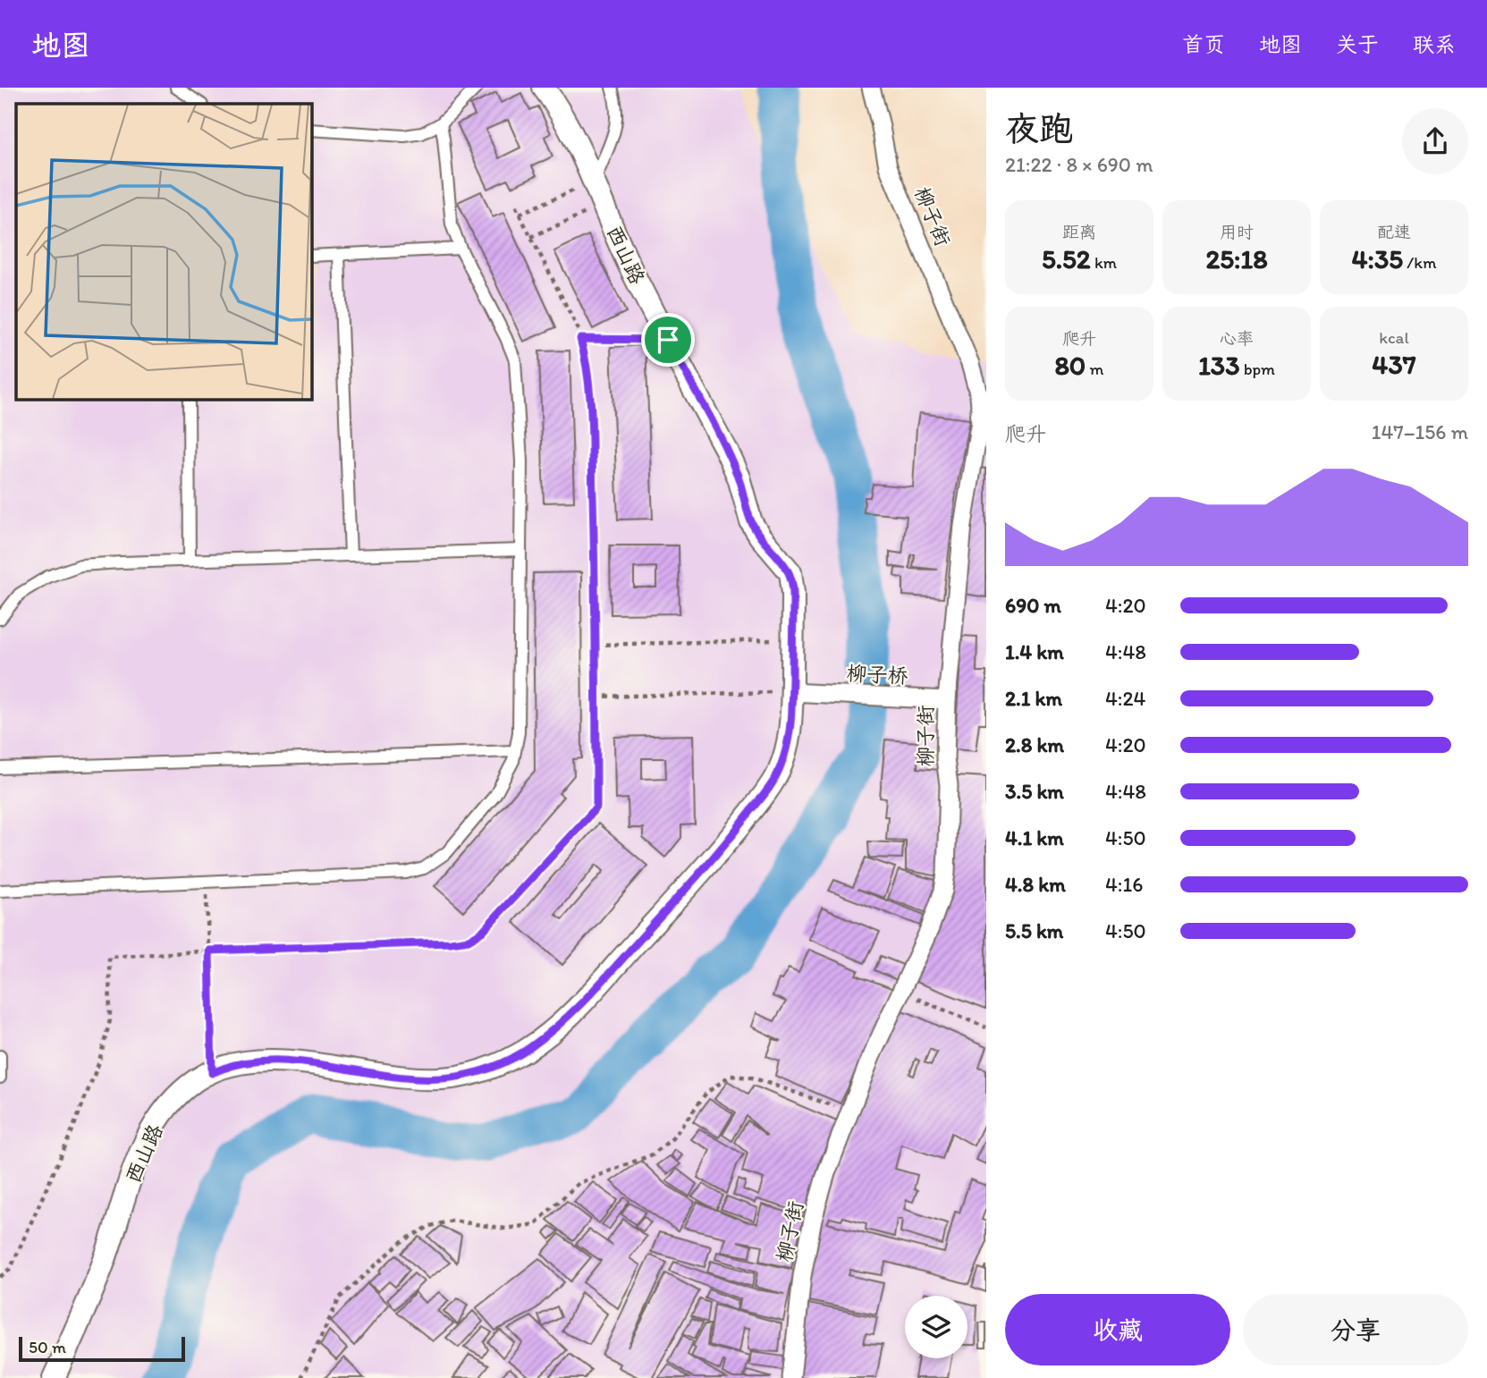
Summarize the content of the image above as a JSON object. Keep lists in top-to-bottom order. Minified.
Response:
{"streets":{"street":["柳子街","西山路","柳子桥"]},"crossings":[["柳子街","柳子桥"],["西山路","柳子桥"]],"scale_bar":"50 m","page":{"header":"地图","nav":["首页","地图","关于","联系"],"heading":["夜跑","21:22 · 8 × 690 m"],"stats":[["距离","5.52 km"],["用时","25:18"],["配速","4:35 /km"],["爬升","80 m"],["心率","133 bpm"],["kcal","437"]],"chart":["爬升","147–156 m"],"list":[{"name":"690 m","note":"4:20"},{"name":"1.4 km","note":"4:48"},{"name":"2.1 km","note":"4:24"},{"name":"2.8 km","note":"4:20"},{"name":"3.5 km","note":"4:48"},{"name":"4.1 km","note":"4:50"},{"name":"4.8 km","note":"4:16"},{"name":"5.5 km","note":"4:50"}],"buttons":["收藏","分享"],"scale":"50 m"}}
